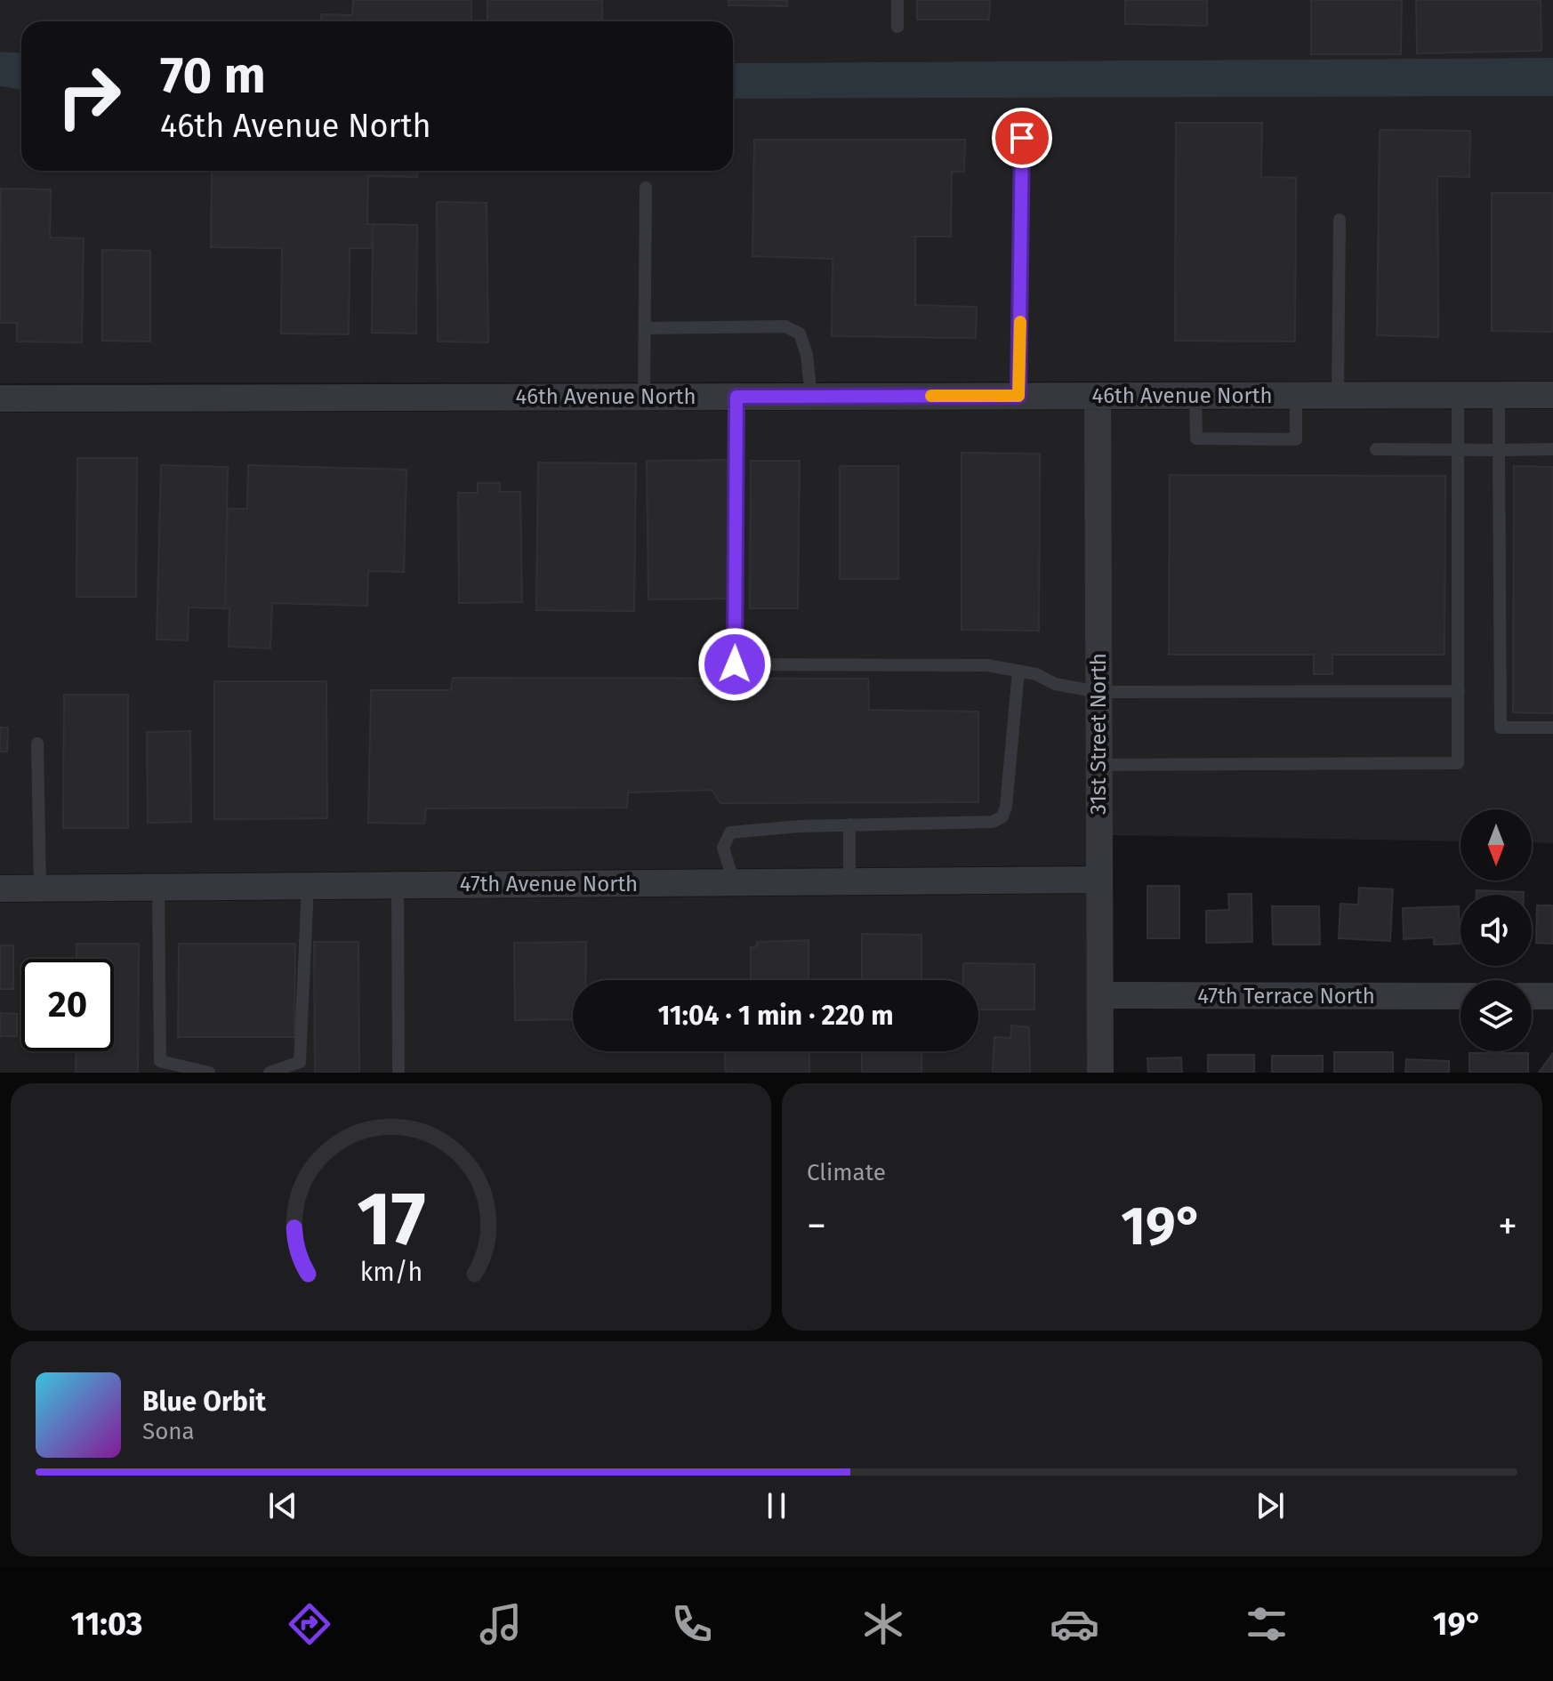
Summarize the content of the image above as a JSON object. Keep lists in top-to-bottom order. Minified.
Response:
{"streets":{"street":["46th Avenue North","31st Street North","47th Avenue North","47th Terrace North"]},"crossings":[["46th Avenue North","31st Street North"],["31st Street North","47th Avenue North"],["31st Street North","47th Terrace North"]],"north":"bottom","page":{"turn":["70 m","46th Avenue North"],"limit":"20","trip":"11:04 · 1 min · 220 m","tile":"Climate","heat":["−","19°","+"],"song":["Blue Orbit","Sona"],"tabs":["11:03","19°"],"gauge":["17","km/h"]}}
